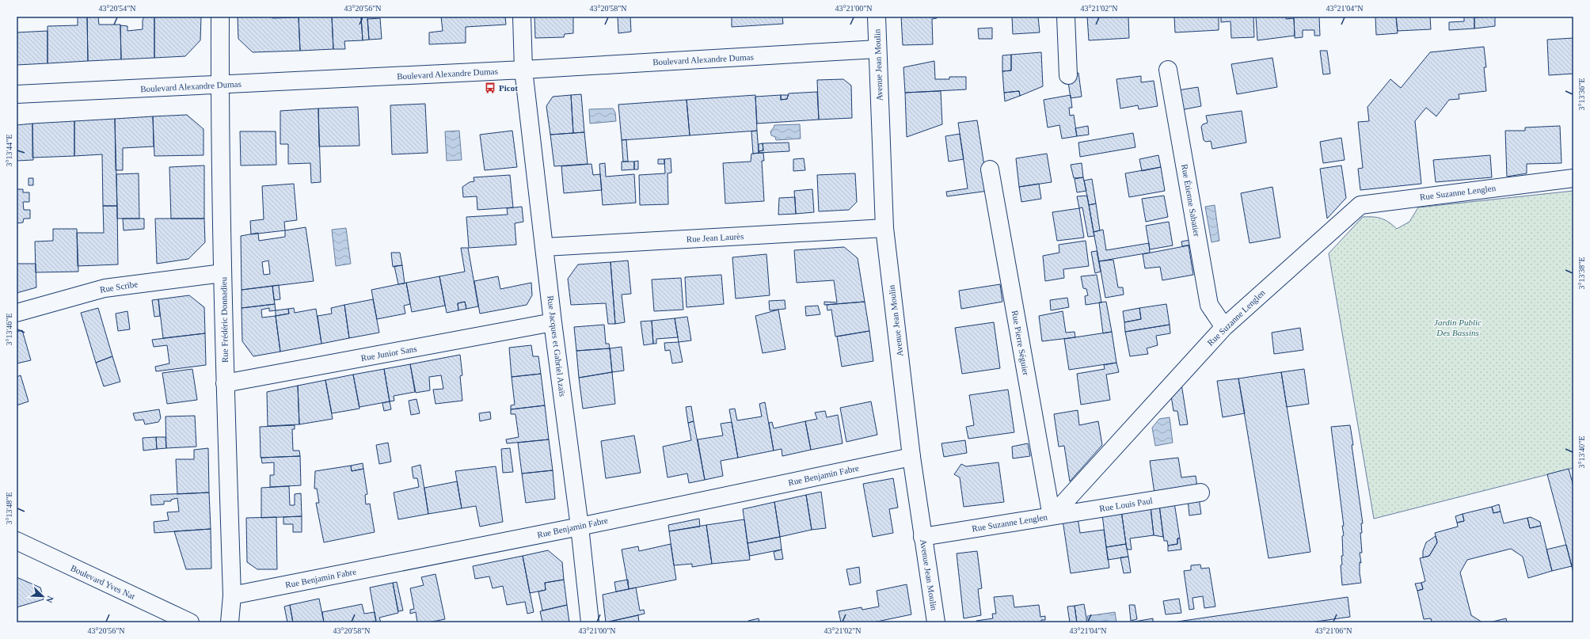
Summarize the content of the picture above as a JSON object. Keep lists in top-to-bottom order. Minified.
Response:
{"streets":{"street":["Boulevard Alexandre Dumas","Avenue Jean Moulin","Rue Suzanne Lenglen","Rue Étienne Sabatier","Rue Jean Laurès","Rue Scribe","Rue Frédéric Donnadieu","Rue Pierre Séguier","Rue Jacques et Gabriel Azaïs","Rue Junior Sans","Rue Benjamin Fabre","Rue Louis Paul","Boulevard Yves Nat"]},"crossings":[["Boulevard Alexandre Dumas","Avenue Jean Moulin"],["Boulevard Alexandre Dumas","Rue Frédéric Donnadieu"],["Boulevard Alexandre Dumas","Rue Jacques et Gabriel Azaïs"],["Avenue Jean Moulin","Rue Suzanne Lenglen"],["Avenue Jean Moulin","Rue Jean Laurès"],["Avenue Jean Moulin","Rue Benjamin Fabre"],["Rue Suzanne Lenglen","Rue Étienne Sabatier"],["Rue Suzanne Lenglen","Rue Pierre Séguier"],["Rue Suzanne Lenglen","Rue Louis Paul"],["Rue Jean Laurès","Rue Jacques et Gabriel Azaïs"],["Rue Scribe","Rue Frédéric Donnadieu"],["Rue Frédéric Donnadieu","Rue Junior Sans"],["Rue Frédéric Donnadieu","Rue Benjamin Fabre"],["Rue Pierre Séguier","Rue Louis Paul"],["Rue Jacques et Gabriel Azaïs","Rue Junior Sans"],["Rue Jacques et Gabriel Azaïs","Rue Benjamin Fabre"]],"parks":["Jardin Public Des Bassins"],"places":{"bus stop":["Picot"]},"north":"bottom right","coordinates":["43°20'54\"N","43°20'56\"N","43°20'58\"N","43°21'00\"N","43°21'02\"N","43°21'04\"N","3°13'36\"E","3°13'44\"E","3°13'38\"E","3°13'46\"E","3°13'40\"E","3°13'48\"E","43°21'06\"N"]}
